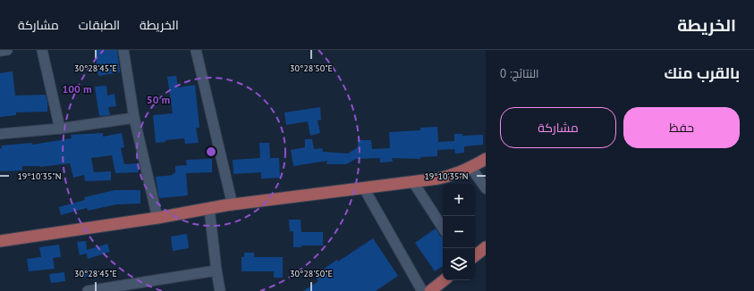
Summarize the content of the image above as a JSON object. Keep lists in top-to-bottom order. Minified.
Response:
{"page":{"header":"الخريطة","nav":["الخريطة","الطبقات","مشاركة"],"heading":["بالقرب منك","النتائج: 0"],"buttons":["حفظ","مشاركة"],"map_buttons":["+","−"]},"coordinates":["30°28'45\"E","30°28'50\"E","19°10'35\"N"],"rings":["100 m","50 m"]}
